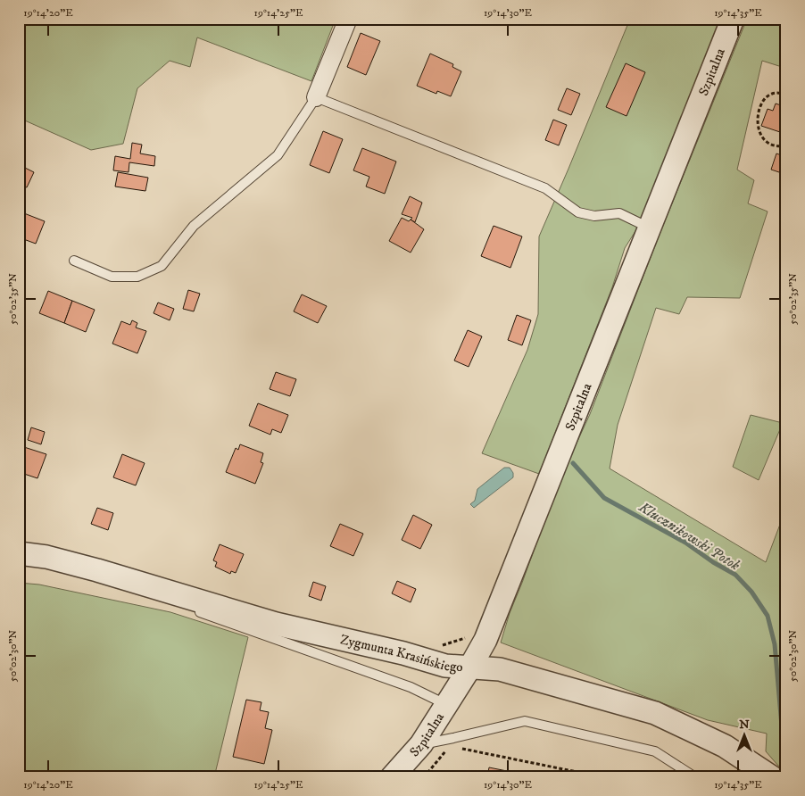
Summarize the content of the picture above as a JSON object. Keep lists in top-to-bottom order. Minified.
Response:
{"streets":{"street":["Szpitalna","Zygmunta Krasińskiego"]},"crossings":[["Szpitalna","Zygmunta Krasińskiego"]],"water":["Klucznikowski Potok"],"north":"top","coordinates":["19°14'20\"E","19°14'25\"E","19°14'30\"E","19°14'35\"E","50°02'35\"N","50°02'30\"N"]}
